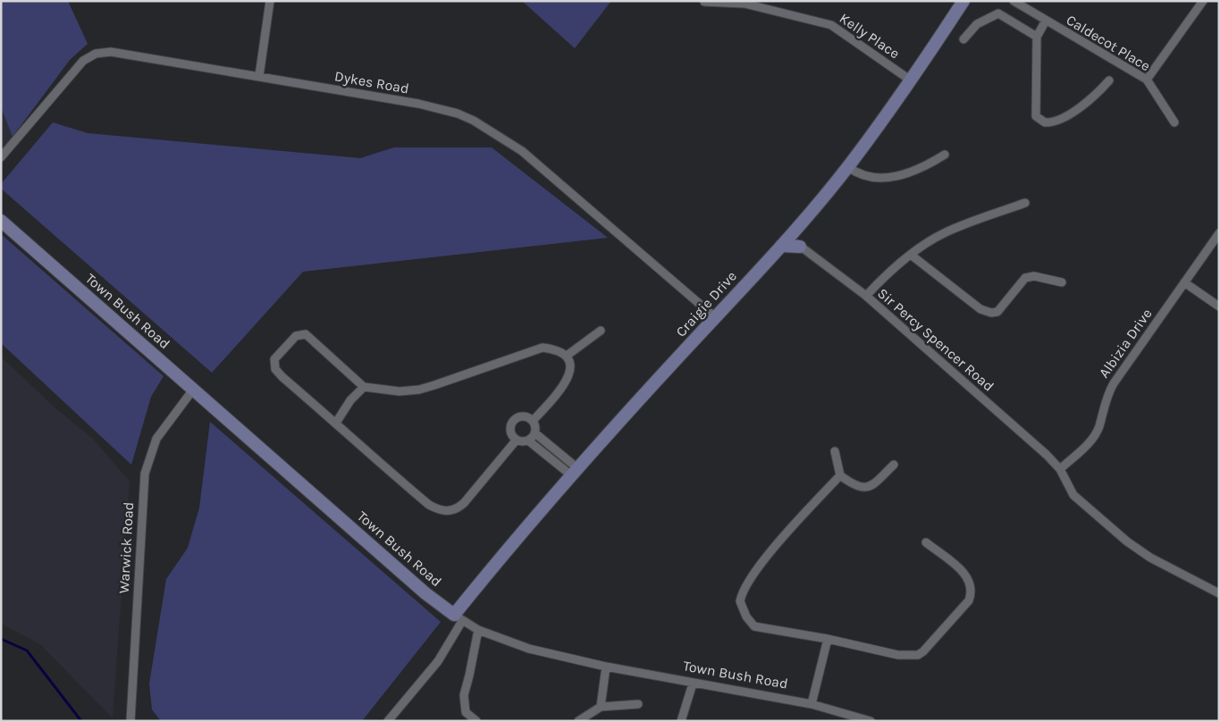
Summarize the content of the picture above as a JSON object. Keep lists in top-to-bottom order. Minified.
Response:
{"streets":{"street":["Kelly Place","Caldecot Place","Dykes Road","Craigie Drive","Town Bush Road","Sir Percy Spencer Road","Albizia Drive","Warwick Road"]},"crossings":[["Kelly Place","Craigie Drive"],["Dykes Road","Craigie Drive"],["Craigie Drive","Town Bush Road"],["Town Bush Road","Warwick Road"],["Sir Percy Spencer Road","Albizia Drive"]]}
